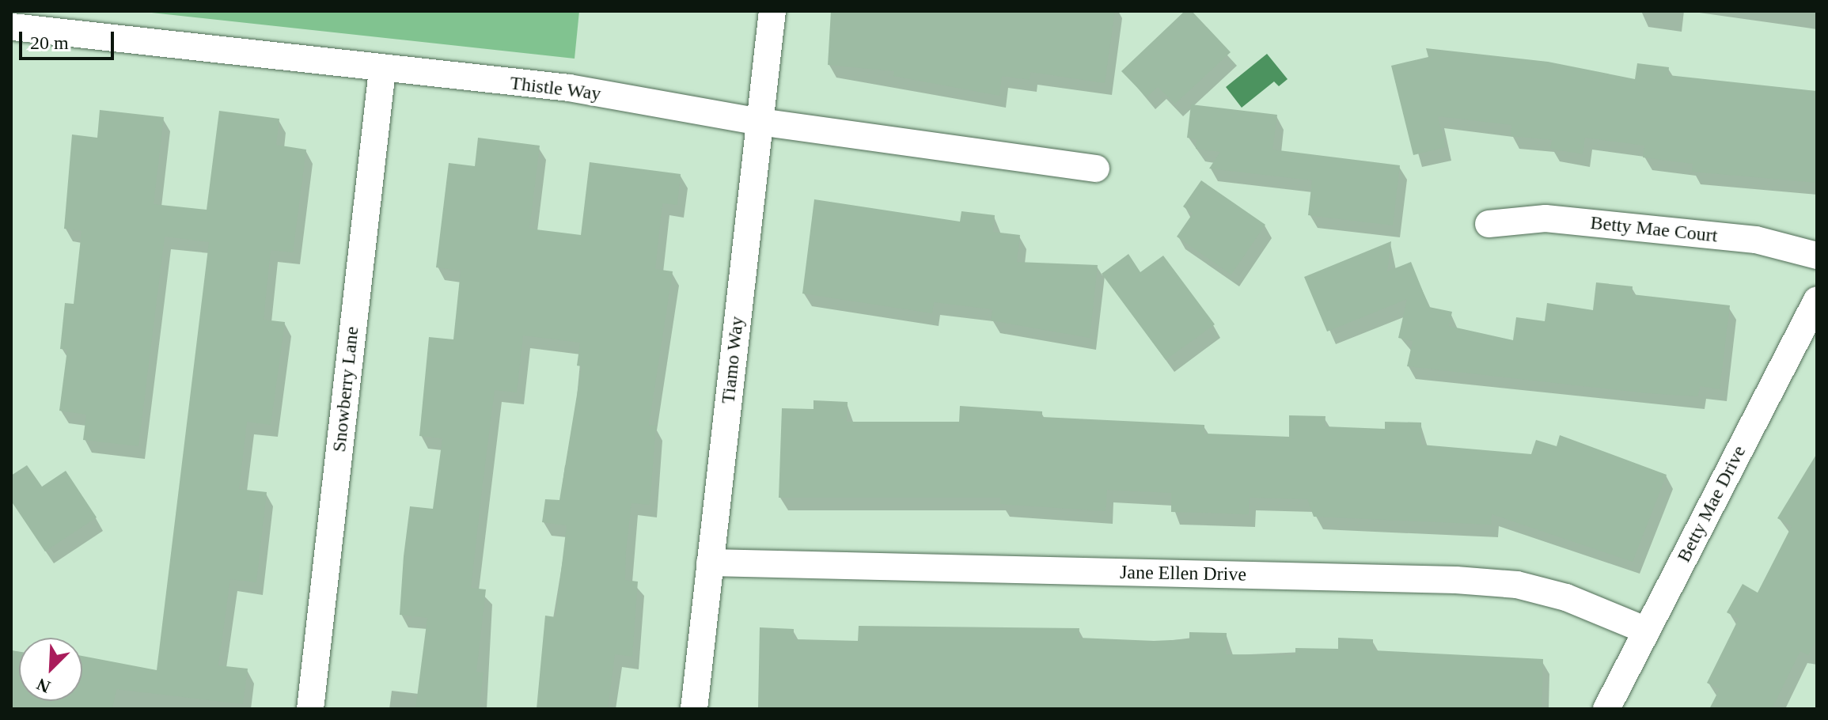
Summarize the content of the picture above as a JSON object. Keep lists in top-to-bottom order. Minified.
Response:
{"streets":{"street":["Thistle Way","Betty Mae Court","Tiamo Way","Snowberry Lane","Betty Mae Drive","Jane Ellen Drive"]},"crossings":[["Thistle Way","Tiamo Way"],["Thistle Way","Snowberry Lane"],["Tiamo Way","Jane Ellen Drive"],["Betty Mae Drive","Jane Ellen Drive"]],"scale_bar":"20 m","north":"bottom left"}
